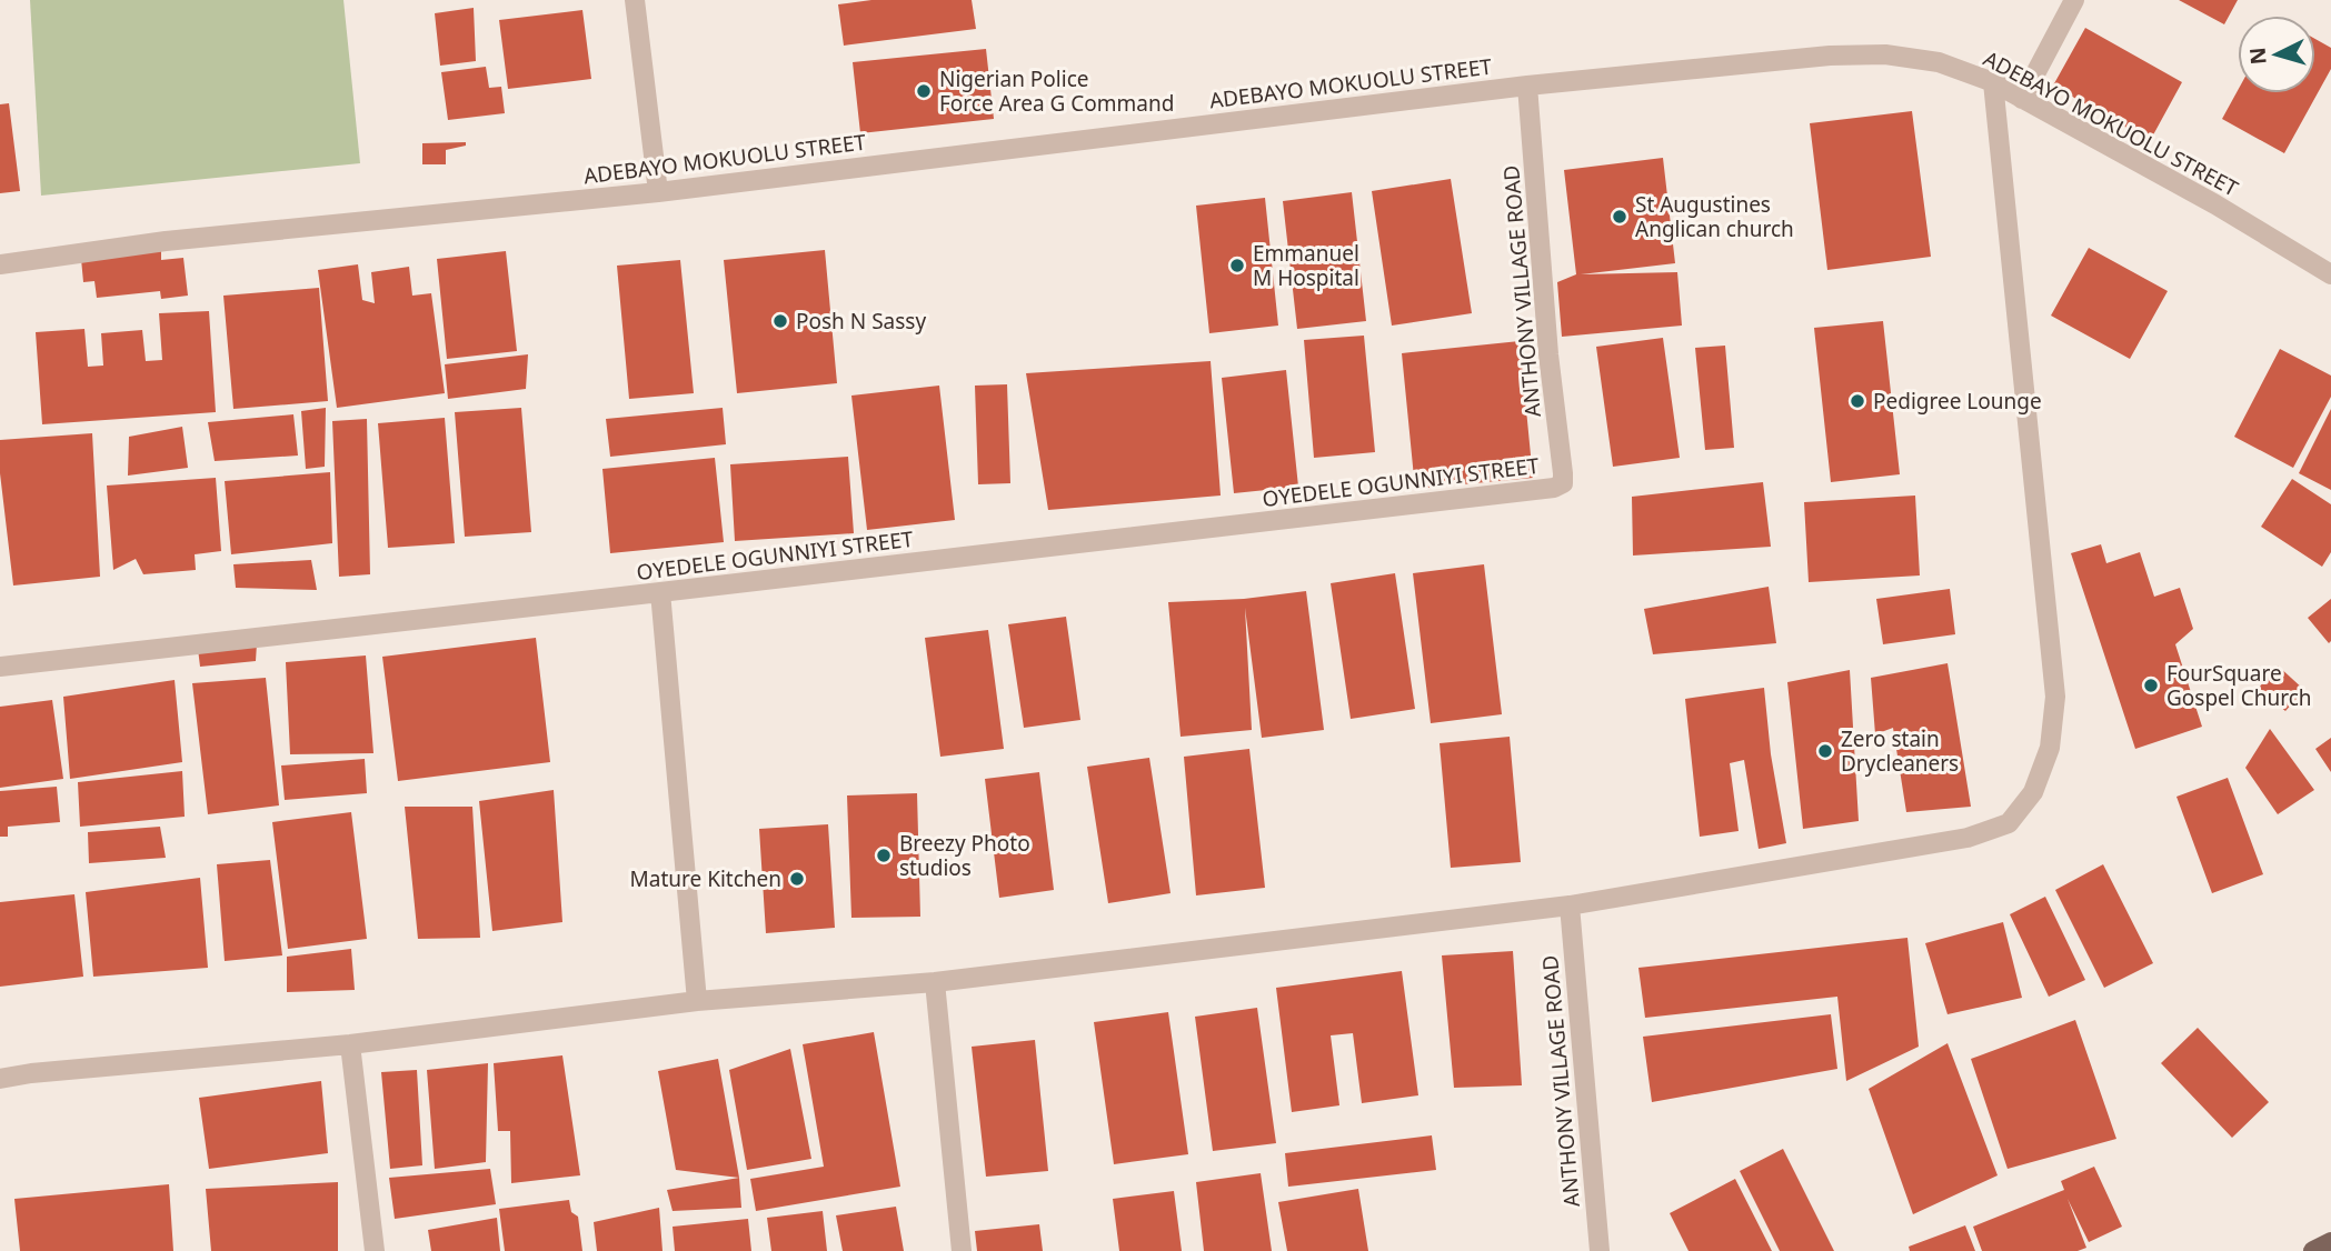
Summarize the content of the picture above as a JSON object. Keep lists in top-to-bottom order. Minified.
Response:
{"streets":{"street":["ADEBAYO MOKUOLU STREET","ANTHONY VILLAGE ROAD","OYEDELE OGUNNIYI STREET"]},"crossings":[["ADEBAYO MOKUOLU STREET","ANTHONY VILLAGE ROAD"],["ANTHONY VILLAGE ROAD","OYEDELE OGUNNIYI STREET"]],"places":["Nigerian Police Force Area G Command","St Augustines Anglican church","Emmanuel M Hospital","Posh N Sassy","Pedigree Lounge","FourSquare Gospel Church","Zero stain Drycleaners","Breezy Photo studios","Mature Kitchen"],"north":"left"}
